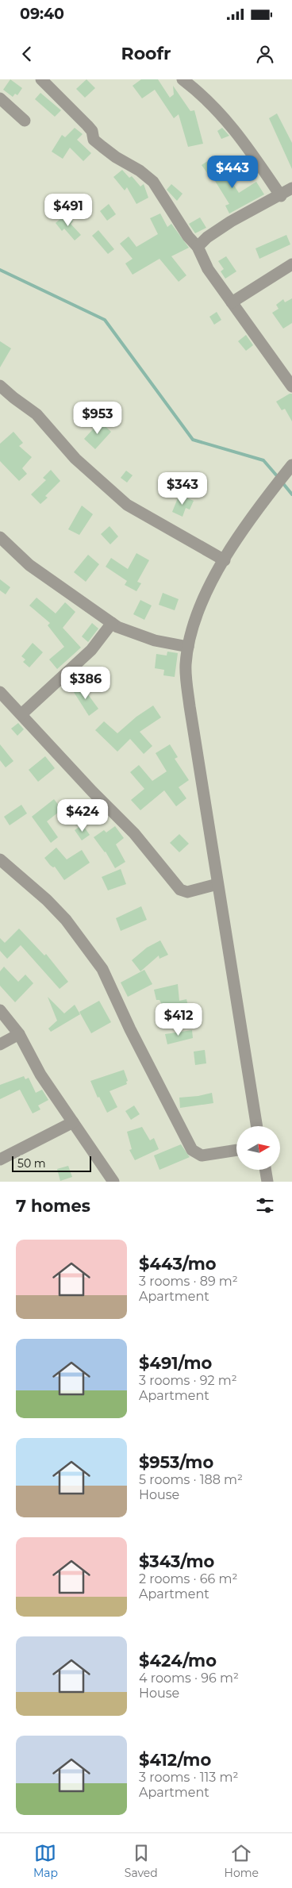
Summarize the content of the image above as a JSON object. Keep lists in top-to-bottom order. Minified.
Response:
{"scale_bar":"50 m","north":"right","page":{"status":"09:40","header":"Roofr","price":["$443","$491","$953","$343","$386","$424","$412"],"scale":"50 m","heading":"7 homes","list":[{"name":"$443/mo","note":"3 rooms · 89 m² · Apartment"},{"name":"$491/mo","note":"3 rooms · 92 m² · Apartment"},{"name":"$953/mo","note":"5 rooms · 188 m² · House"},{"name":"$343/mo","note":"2 rooms · 66 m² · Apartment"},{"name":"$424/mo","note":"4 rooms · 96 m² · House"},{"name":"$412/mo","note":"3 rooms · 113 m² · Apartment"}],"tabs":["Map","Saved","Home"]}}
